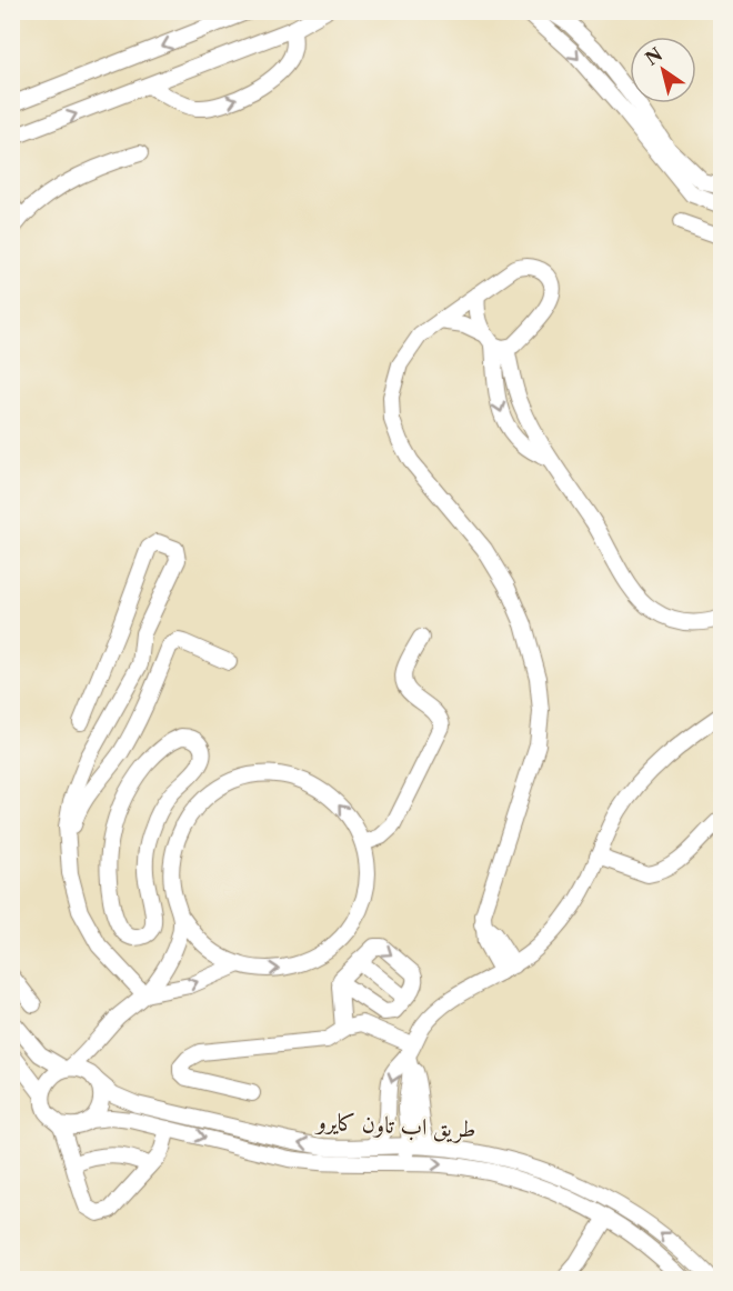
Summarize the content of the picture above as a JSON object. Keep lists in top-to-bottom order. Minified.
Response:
{"streets":{"street":["طريق اب تاون كايرو"]},"north":"top left"}
